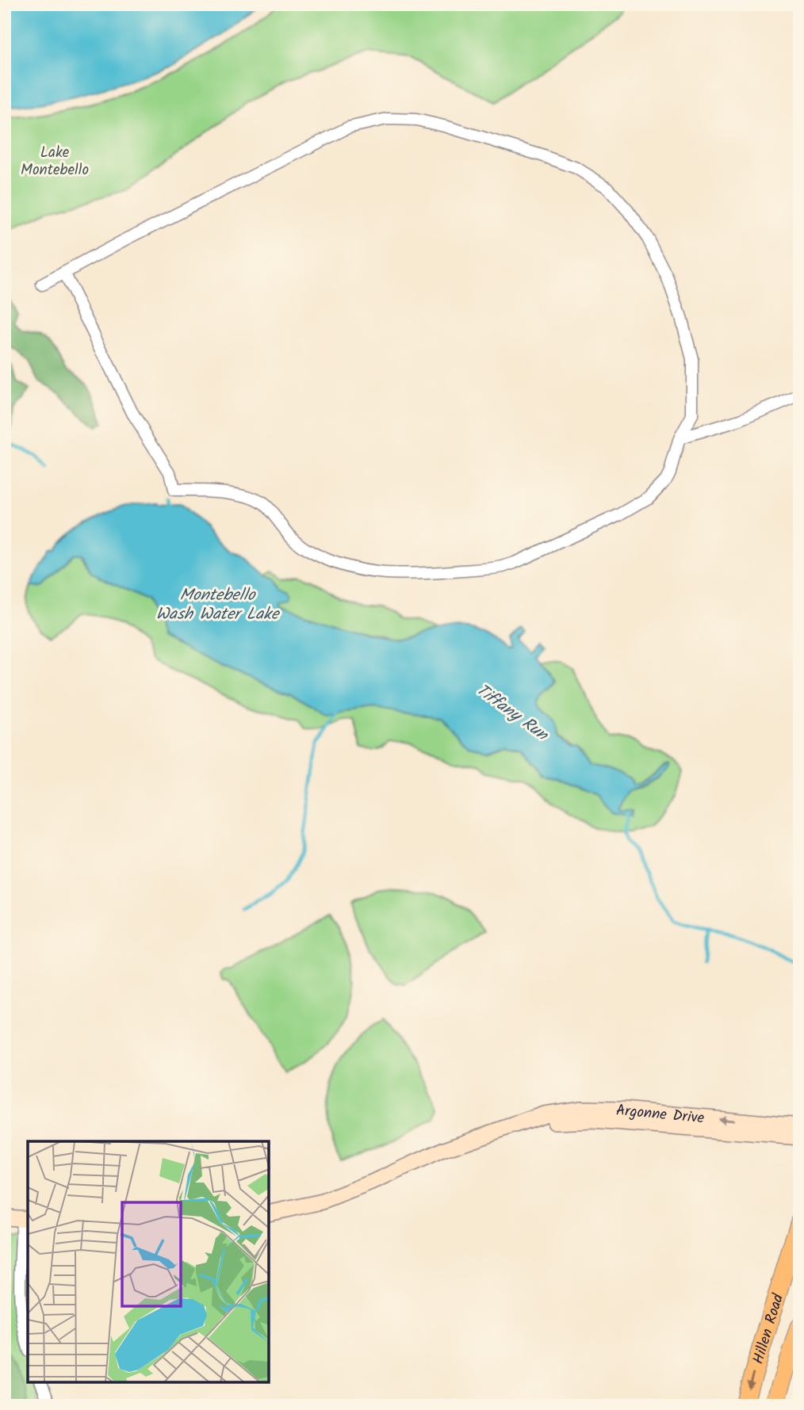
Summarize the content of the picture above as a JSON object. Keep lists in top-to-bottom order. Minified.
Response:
{"streets":{"main road":["Argonne Drive","Hillen Road"]},"water":["Montebello Wash Water Lake","Tiffany Run"],"parks":["Lake Montebello"]}
